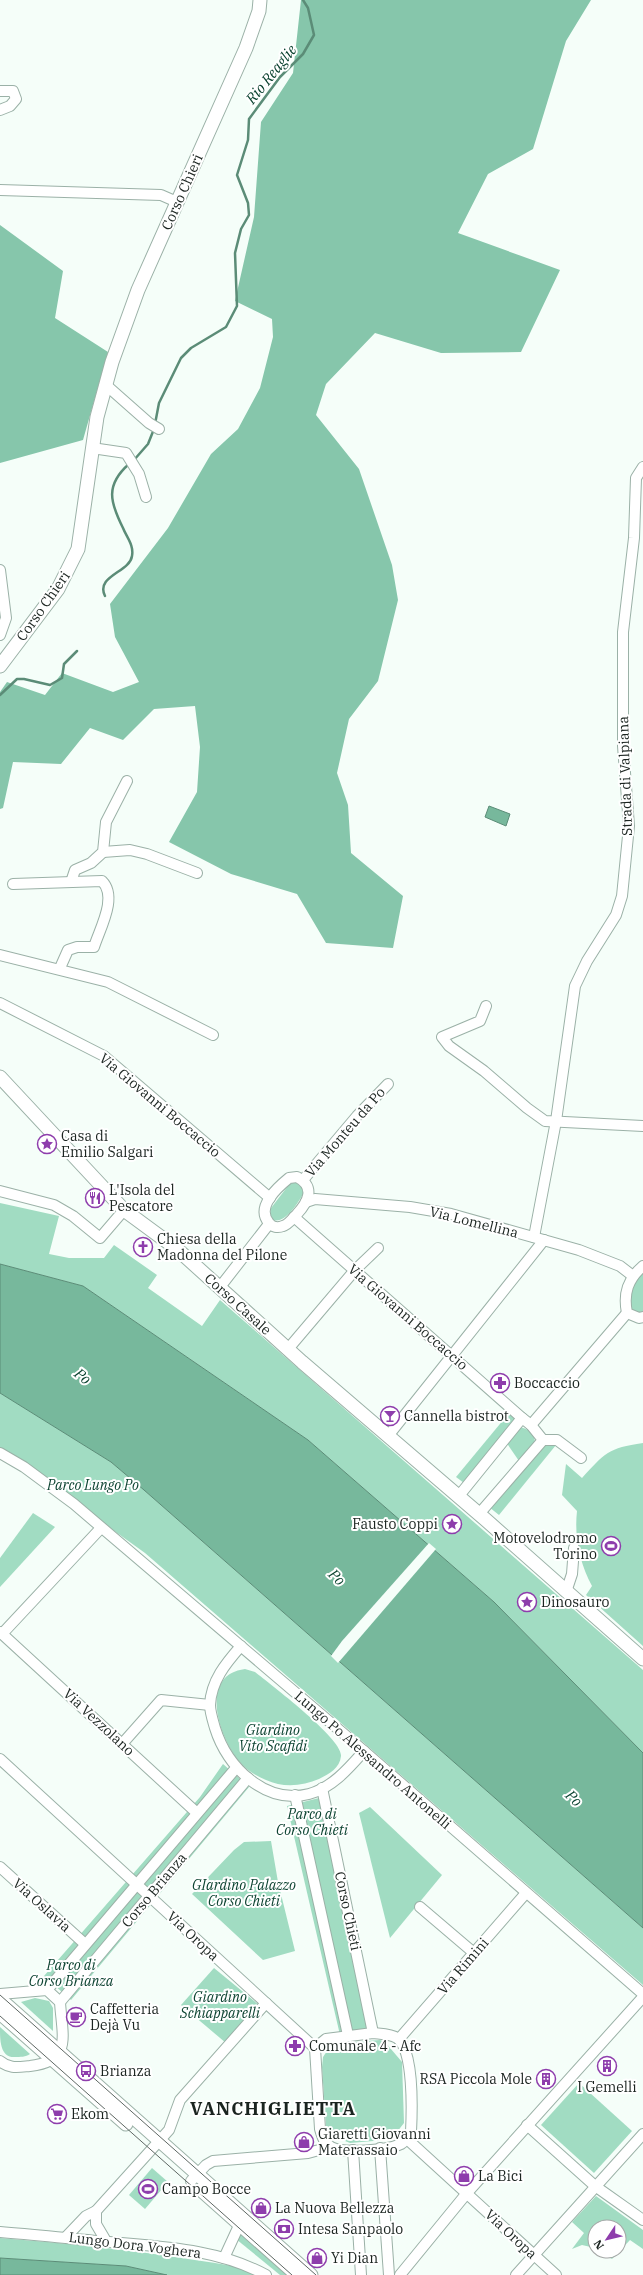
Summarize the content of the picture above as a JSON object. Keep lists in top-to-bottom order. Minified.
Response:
{"streets":{"main road":["Corso Chieri","Corso Casale"],"street":["Strada di Valpiana","Via Giovanni Boccaccio","Via Monteu da Po","Via Lomellina","Via Vezzolano","Lungo Po Alessandro Antonelli","Corso Brianza","Via Oslavia","Corso Chieti","Via Oropa","Via Rimini","Lungo Dora Voghera"]},"crossings":[["Strada di Valpiana","Via Lomellina"],["Via Giovanni Boccaccio","Via Monteu da Po"],["Via Giovanni Boccaccio","Via Lomellina"],["Via Monteu da Po","Via Lomellina"],["Via Vezzolano","Corso Brianza"],["Lungo Po Alessandro Antonelli","Via Rimini"],["Corso Brianza","Via Oslavia"],["Corso Brianza","Via Oropa"],["Corso Chieti","Via Oropa"],["Corso Chieti","Via Rimini"],["Via Oropa","Via Rimini"]],"districts":["VANCHIGLIETTA"],"water":["Rio Reaglie","Po"],"parks":["Parco Lungo Po","Giardino Vito Scafidi","Parco di Corso Chieti","GIardino Palazzo Corso Chieti","Parco di Corso Brianza","Giardino Schiapparelli"],"places":{"place":["Casa di Emilio Salgari","Fausto Coppi","Dinosauro"],"restaurant":["L'Isola del Pescatore"],"church":["Chiesa della Madonna del Pilone"],"pharmacy":["Boccaccio","Comunale 4 - Afc"],"bar":["Cannella bistrot"],"sports":["Motovelodromo Torino","Campo Bocce"],"cafe":["Caffetteria Dejà Vu"],"building":["I Gemelli","RSA Piccola Mole"],"bus stop":["Brianza"],"supermarket":["Ekom"],"shop":["Giaretti Giovanni Materassaio","La Bici","La Nuova Bellezza","Yi Dian"],"bank":["Intesa Sanpaolo"]},"north":"bottom left"}
